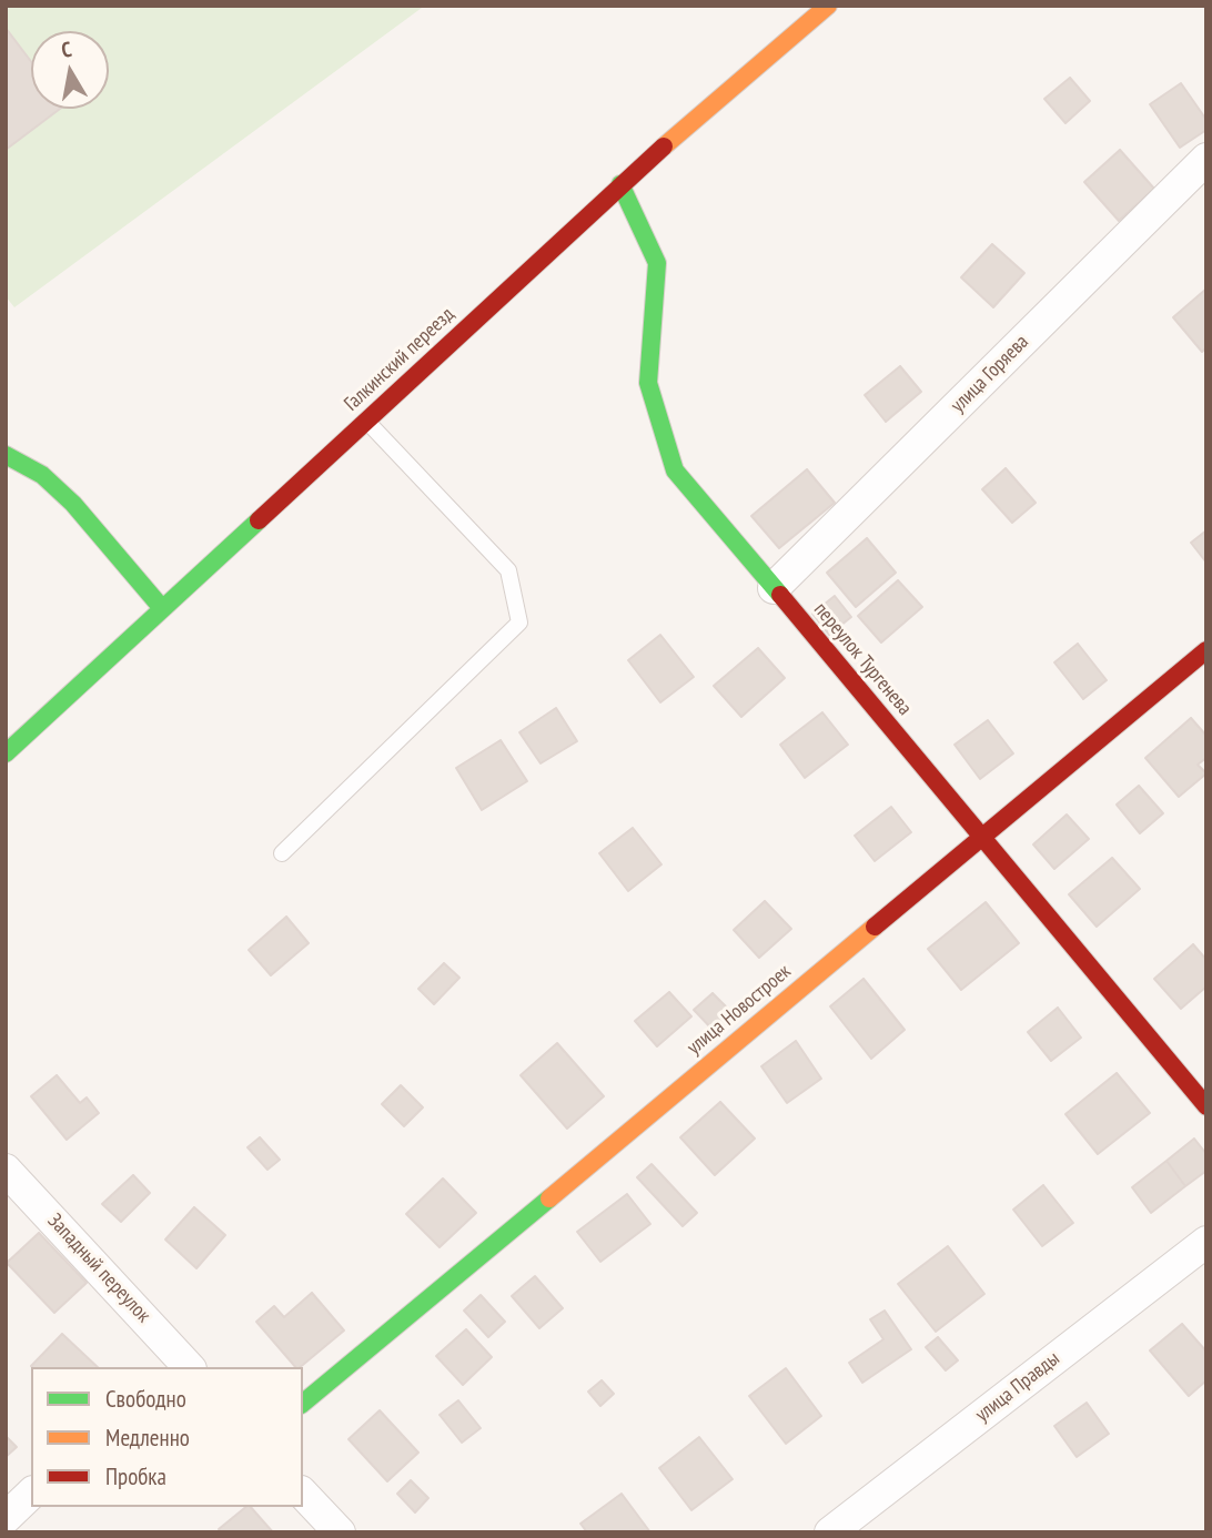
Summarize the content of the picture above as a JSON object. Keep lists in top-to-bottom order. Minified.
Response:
{"streets":{"street":["Галкинский переезд","улица Горяева","переулок Тургенева","улица Новостроек","Западный переулок","улица Правды"]},"crossings":[["Галкинский переезд","переулок Тургенева"],["улица Горяева","переулок Тургенева"],["переулок Тургенева","улица Новостроек"]],"legend":["Свободно","Медленно","Пробка"],"north":"top"}
